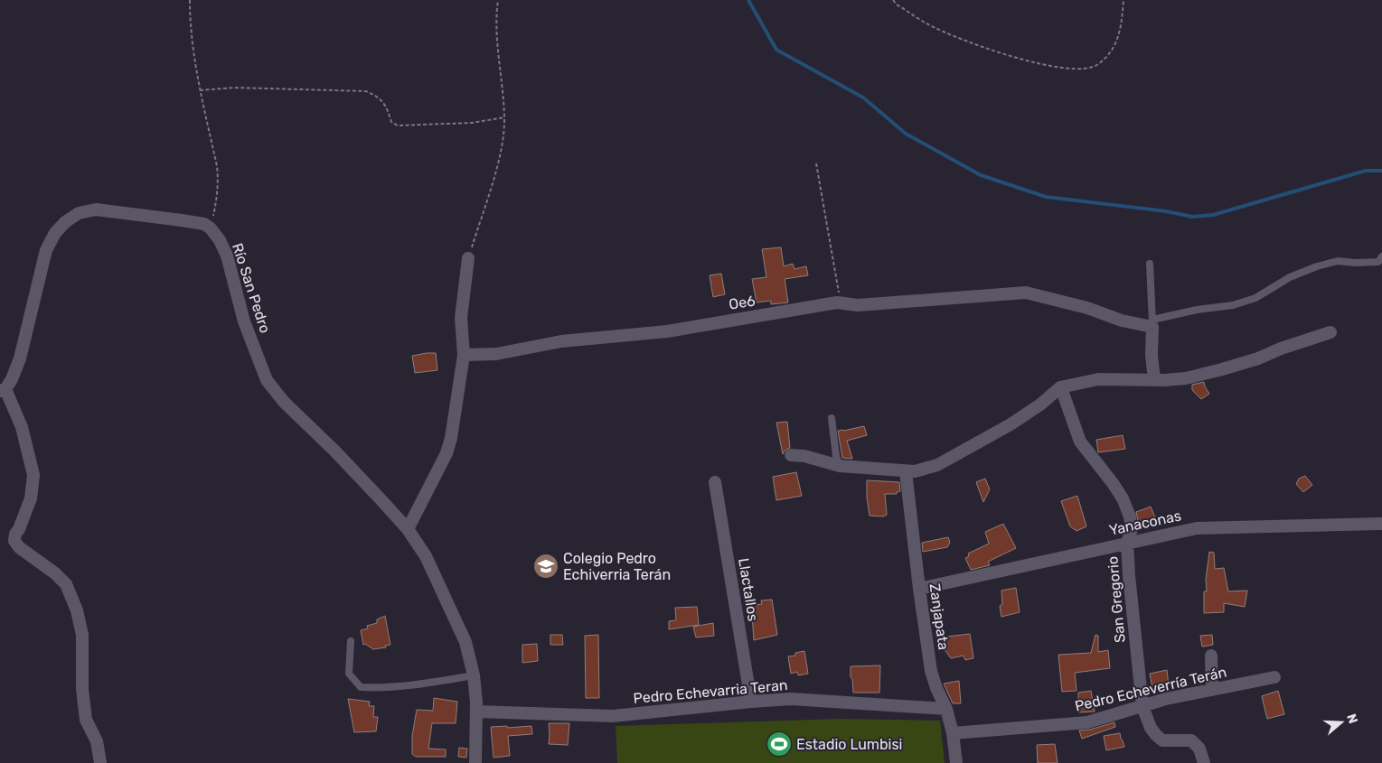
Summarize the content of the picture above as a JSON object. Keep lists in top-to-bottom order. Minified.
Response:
{"streets":{"street":["Río San Pedro","Oe6","Yanaconas","Llactallos","San Gregorio","Zanjapata","Pedro Echeverría Terán","Pedro Echevarria Teran"]},"crossings":[["Río San Pedro","Pedro Echevarria Teran"],["Yanaconas","San Gregorio"],["Yanaconas","Zanjapata"],["Llactallos","Pedro Echevarria Teran"],["San Gregorio","Pedro Echeverría Terán"],["Zanjapata","Pedro Echeverría Terán"],["Zanjapata","Pedro Echevarria Teran"]],"places":{"school or university":["Colegio Pedro Echiverria Terán"],"sports":["Estadio Lumbisi"]},"north":"right"}
